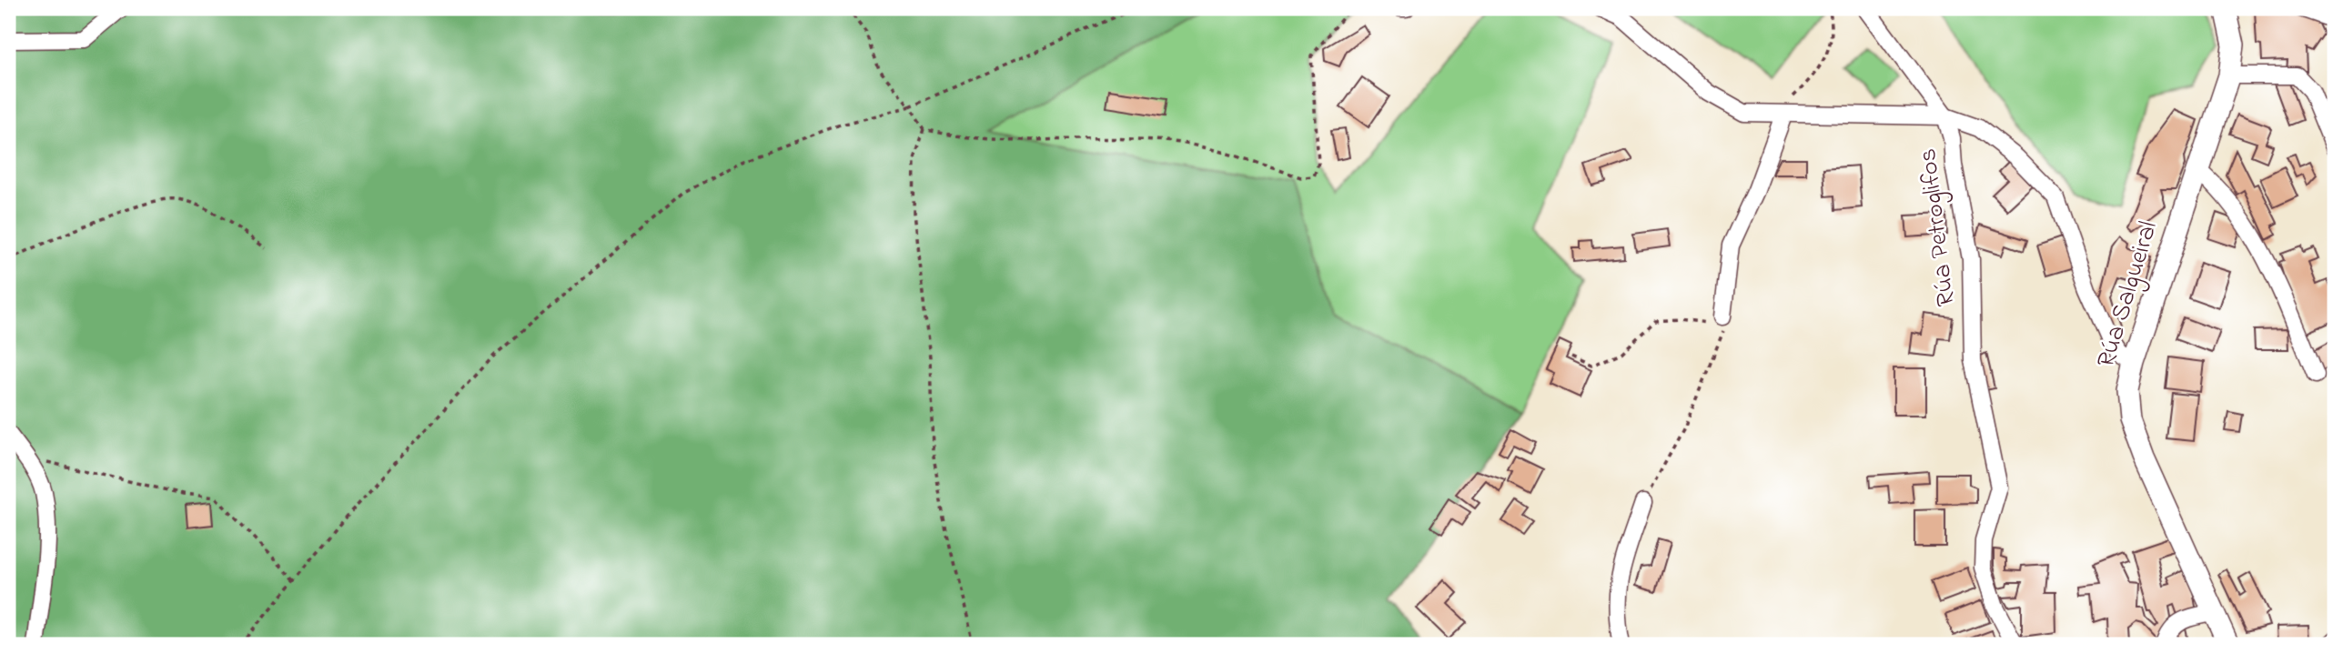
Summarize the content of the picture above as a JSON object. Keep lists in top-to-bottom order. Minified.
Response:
{"streets":{"street":["Rúa Petroglifos","Rúa Salgueiral"]},"crossings":[["Rúa Petroglifos","Rúa Salgueiral"]]}
